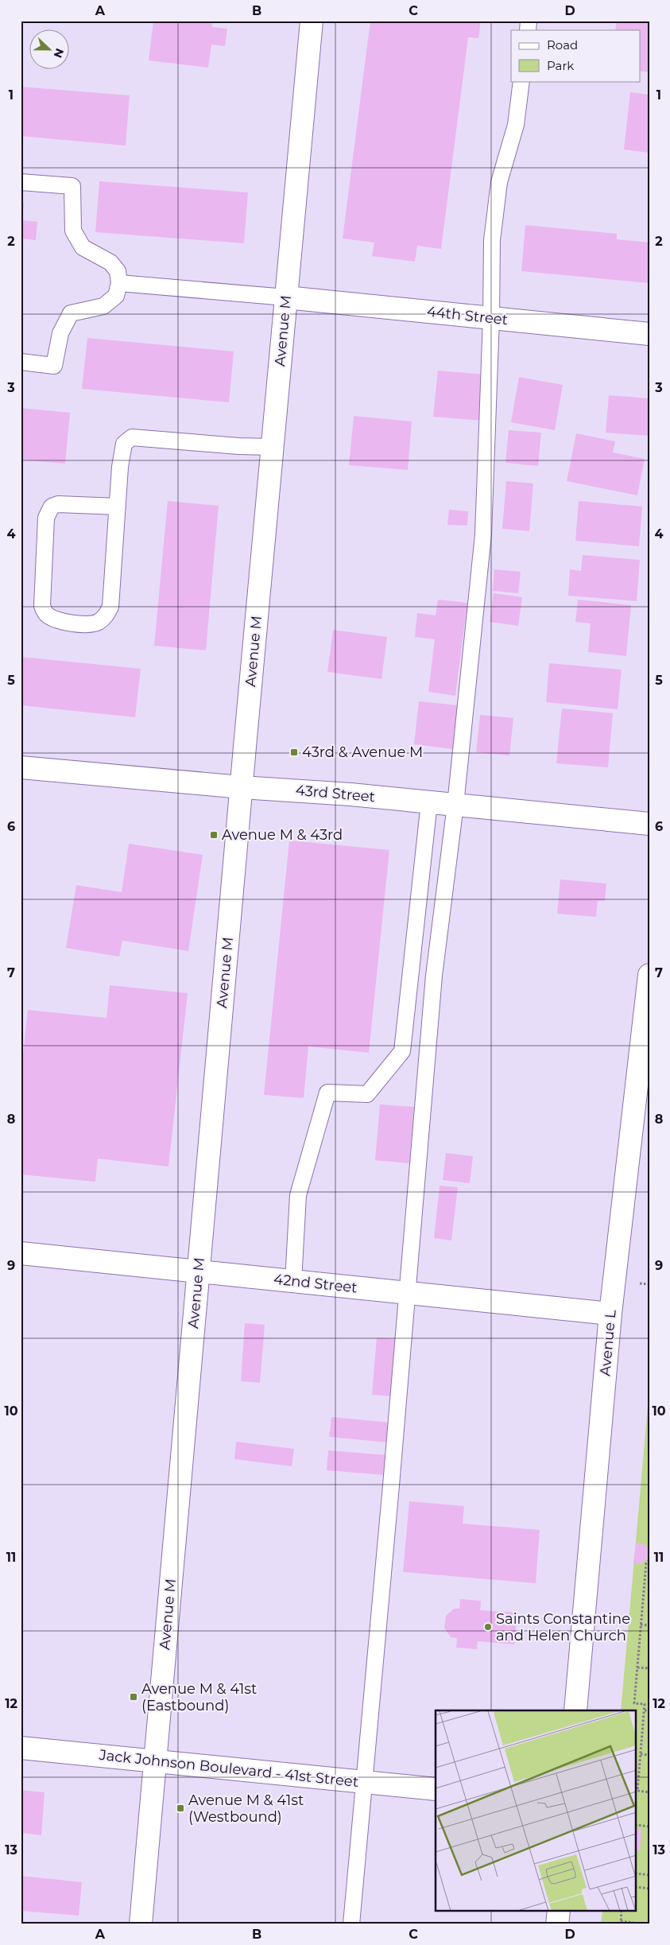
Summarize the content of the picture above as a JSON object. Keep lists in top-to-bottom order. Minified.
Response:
{"streets":{"street":["44th Street","Avenue M","43rd Street","42nd Street","Avenue L","Jack Johnson Boulevard - 41st Street"]},"crossings":[["44th Street","Avenue M"],["Avenue M","43rd Street"],["Avenue M","42nd Street"],["Avenue M","Jack Johnson Boulevard - 41st Street"],["42nd Street","Avenue L"]],"places":{"transit":["43rd & Avenue M","Avenue M & 43rd","Avenue M & 41st (Eastbound)","Avenue M & 41st (Westbound)"],"other":["Saints Constantine and Helen Church"]},"legend":["Road","Park"],"north":"right","grid":{"columns":["A","B","C","D"],"rows":["1","2","3","4","5","6","7","8","9","10","11","12","13"]}}
